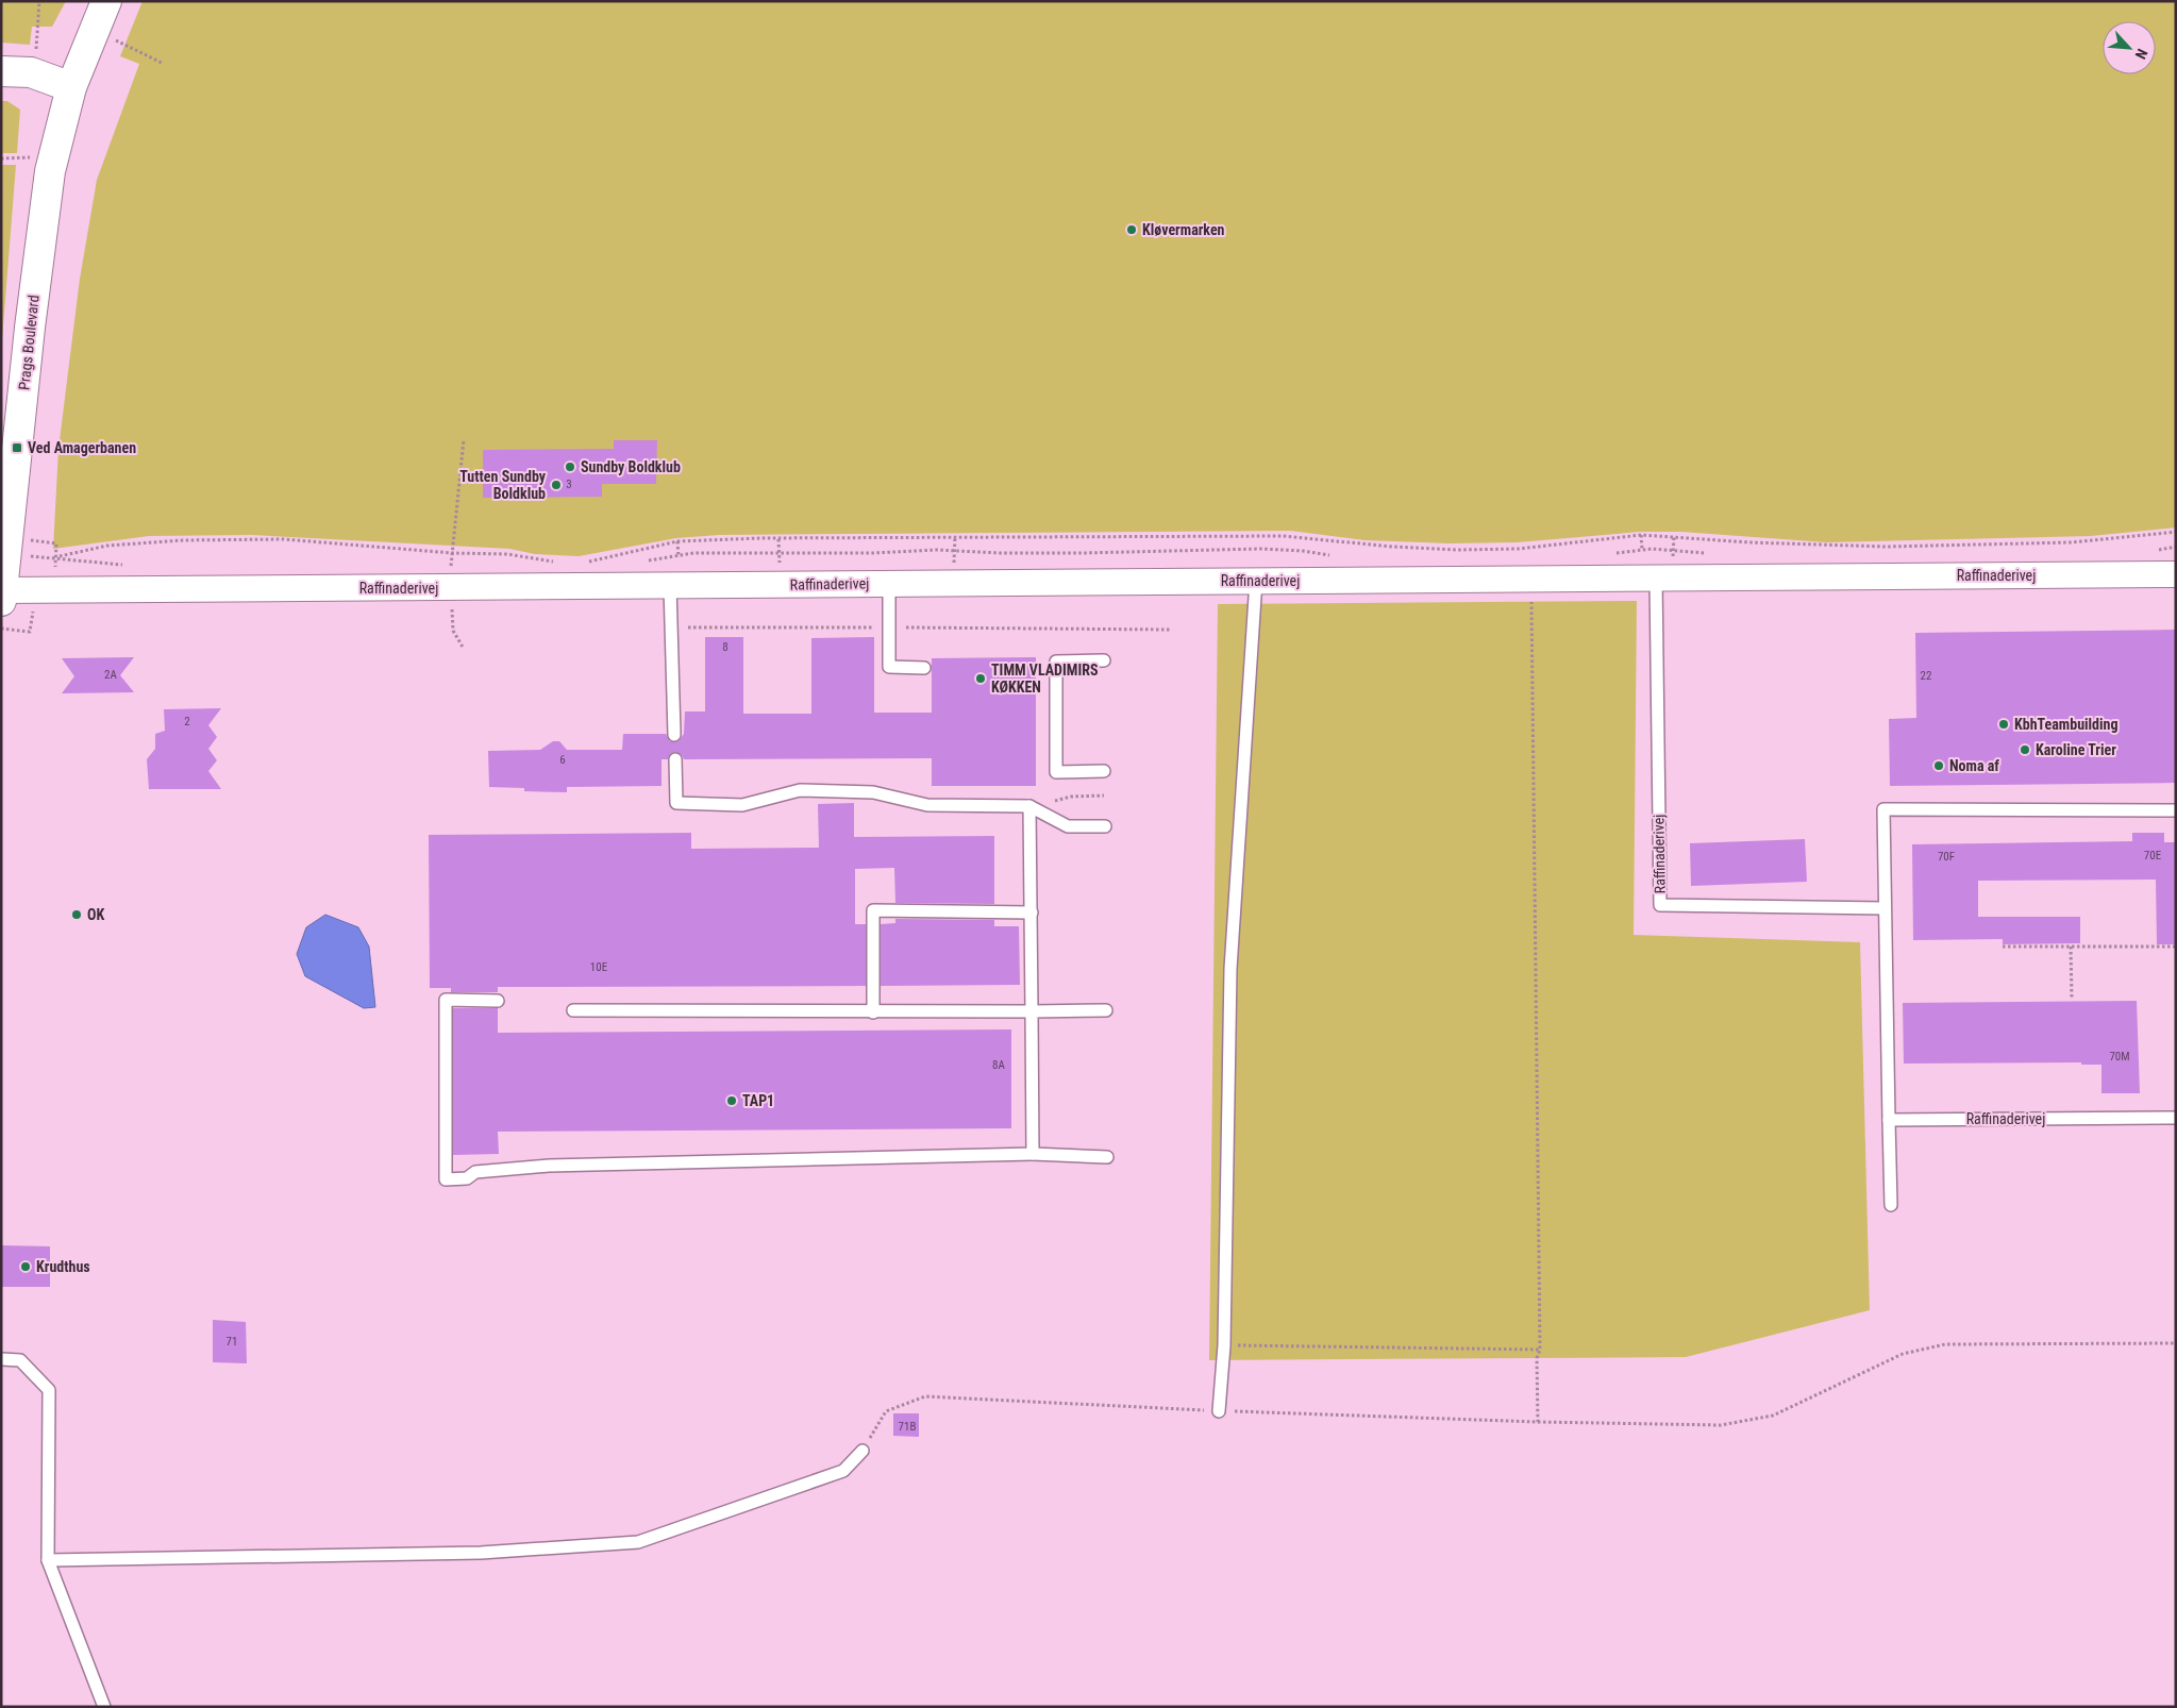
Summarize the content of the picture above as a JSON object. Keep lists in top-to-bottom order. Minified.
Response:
{"streets":{"street":["Prags Boulevard","Raffinaderivej"]},"crossings":[["Prags Boulevard","Raffinaderivej"]],"places":{"other":["Kløvermarken","Sundby Boldklub","Tutten Sundby Boldklub","TIMM VLADIMIRS KØKKEN","KbhTeambuilding","Karoline Trier","Noma af","OK","TAP1","Krudthus"],"transit":["Ved Amagerbanen"]},"house_numbers":["3","8","2A","22","2","6","70E","70F","10E","70M","8A","71","71B"],"north":"bottom right"}
